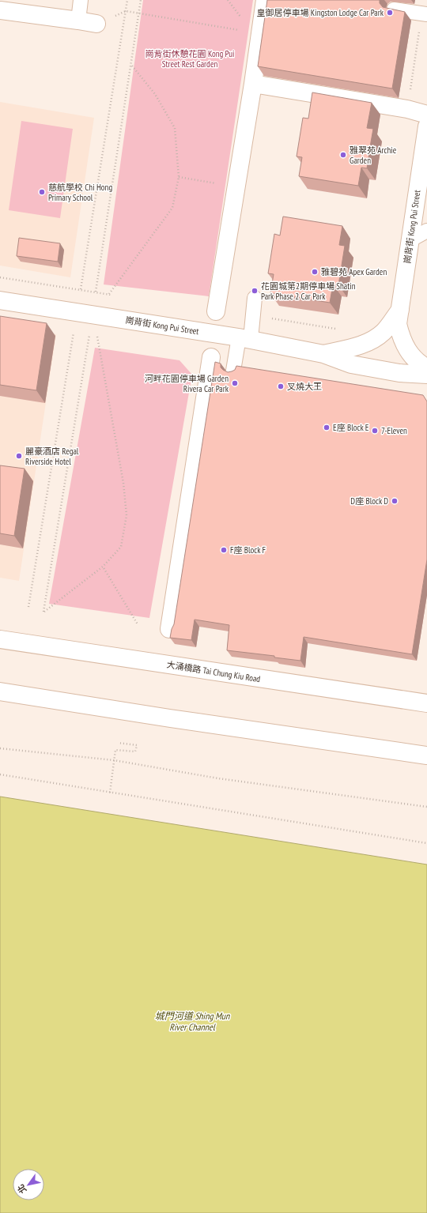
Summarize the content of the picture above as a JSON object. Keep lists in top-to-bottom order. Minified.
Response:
{"streets":{"street":["崗背街 Kong Pui Street","大涌橋路 Tai Chung Kiu Road"]},"water":["城門河道 Shing Mun River Channel"],"parks":["崗背街休憩花園 Kong Pui Street Rest Garden"],"places":["皇御居停車場 Kingston Lodge Car Park","雅翠苑 Archie Garden","慈航學校 Chi Hong Primary School","雅碧苑 Apex Garden","花園城第2期停車場 Shatin Park Phase 2 Car Park","河畔花園停車場 Garden Rivera Car Park","叉燒大王","E座 Block E","7-Eleven","麗豪酒店 Regal Riverside Hotel","D座 Block D","F座 Block F"],"north":"bottom left"}
